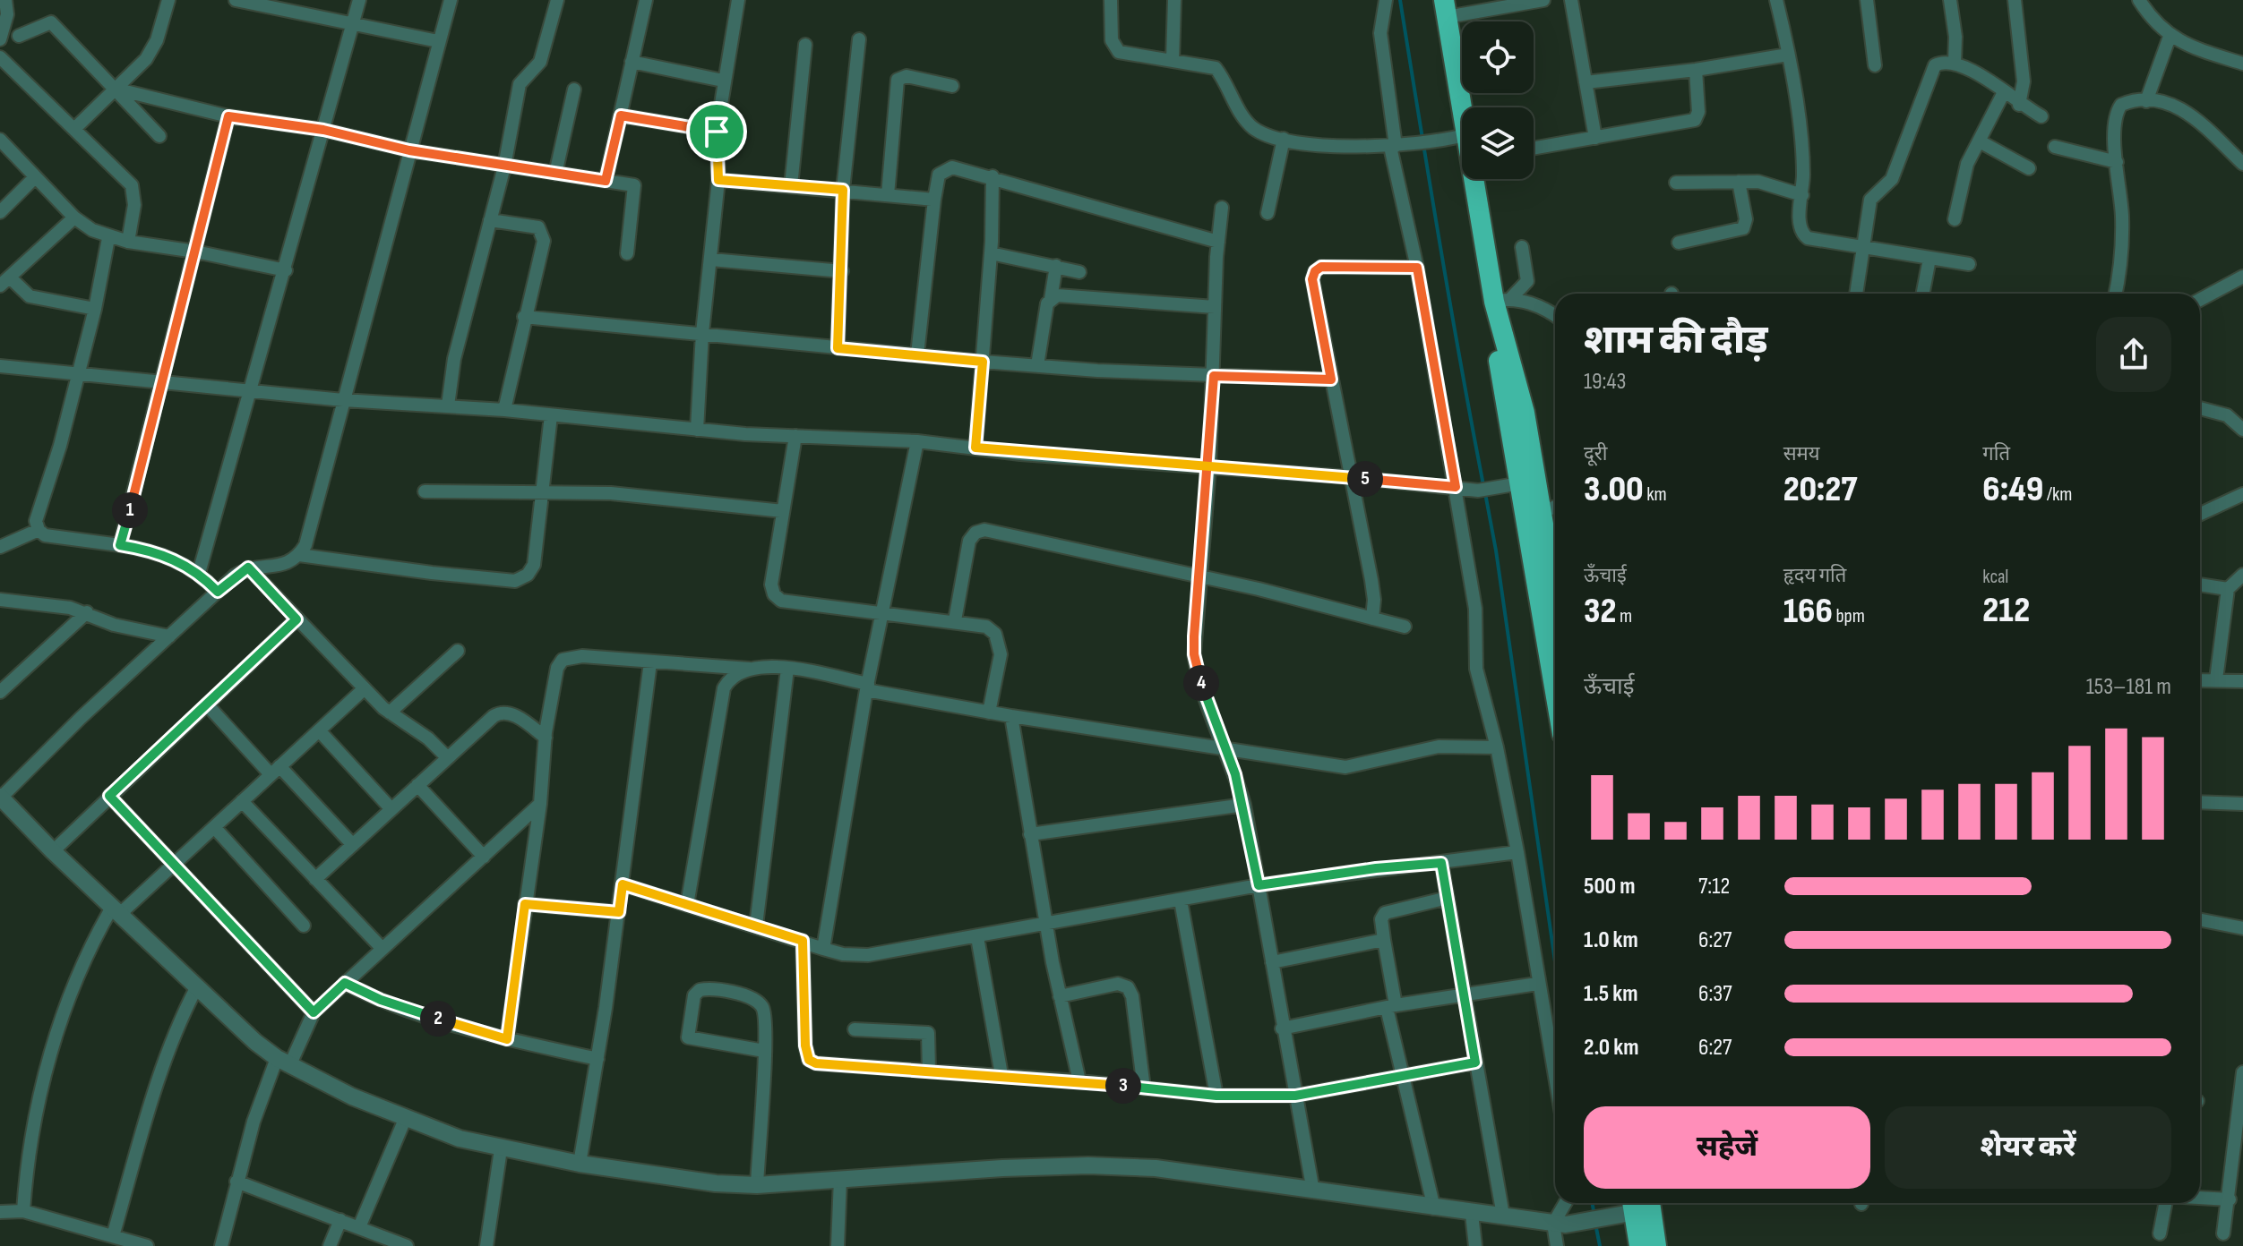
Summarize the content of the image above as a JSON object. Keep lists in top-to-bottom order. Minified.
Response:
{"page":{"heading":["शाम की दौड़","19:43"],"stats":[["दूरी","3.00 km"],["समय","20:27"],["गति","6:49 /km"],["ऊँचाई","32 m"],["हृदय गति","166 bpm"],["kcal","212"]],"pins":["5","1","4","2","3"],"chart":["ऊँचाई","153–181 m"],"list":[{"name":"500 m","note":"7:12"},{"name":"1.0 km","note":"6:27"},{"name":"1.5 km","note":"6:37"},{"name":"2.0 km","note":"6:27"}],"buttons":["सहेजें","शेयर करें"]}}
